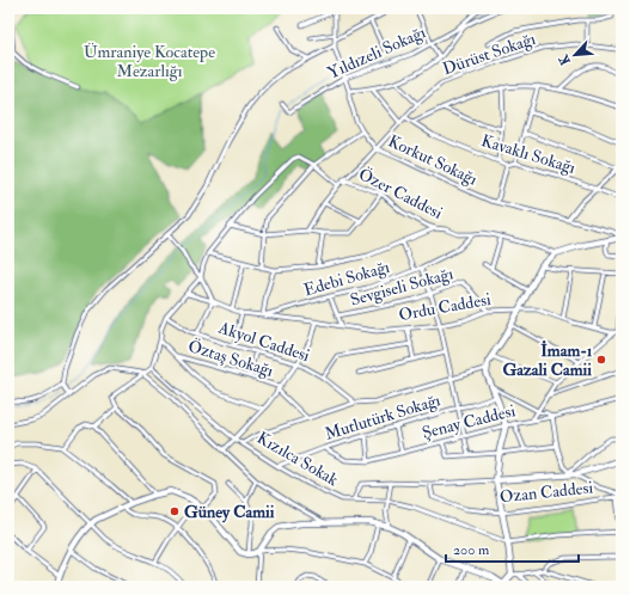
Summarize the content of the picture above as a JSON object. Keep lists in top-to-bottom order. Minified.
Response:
{"streets":{"street":["Yıldızeli Sokağı","Dürüst Sokağı","Kavaklı Sokağı","Korkut Sokağı","Özer Caddesi","Edebi Sokağı","Sevgiseli Sokağı","Ordu Caddesi","Akyol Caddesi","Öztaş Sokağı","Mutlutürk Sokağı","Şenay Caddesi","Kızılca Sokak","Ozan Caddesi"]},"crossings":[["Yıldızeli Sokağı","Korkut Sokağı"],["Dürüst Sokağı","Kavaklı Sokağı"],["Dürüst Sokağı","Korkut Sokağı"],["Dürüst Sokağı","Özer Caddesi"],["Özer Caddesi","Edebi Sokağı"],["Edebi Sokağı","Ordu Caddesi"],["Sevgiseli Sokağı","Ordu Caddesi"],["Mutlutürk Sokağı","Şenay Caddesi"],["Mutlutürk Sokağı","Kızılca Sokak"]],"parks":["Ümraniye Kocatepe Mezarlığı"],"places":["İmam-ı Gazali Camii","Güney Camii"],"scale_bar":"200 m","north":"bottom left"}
